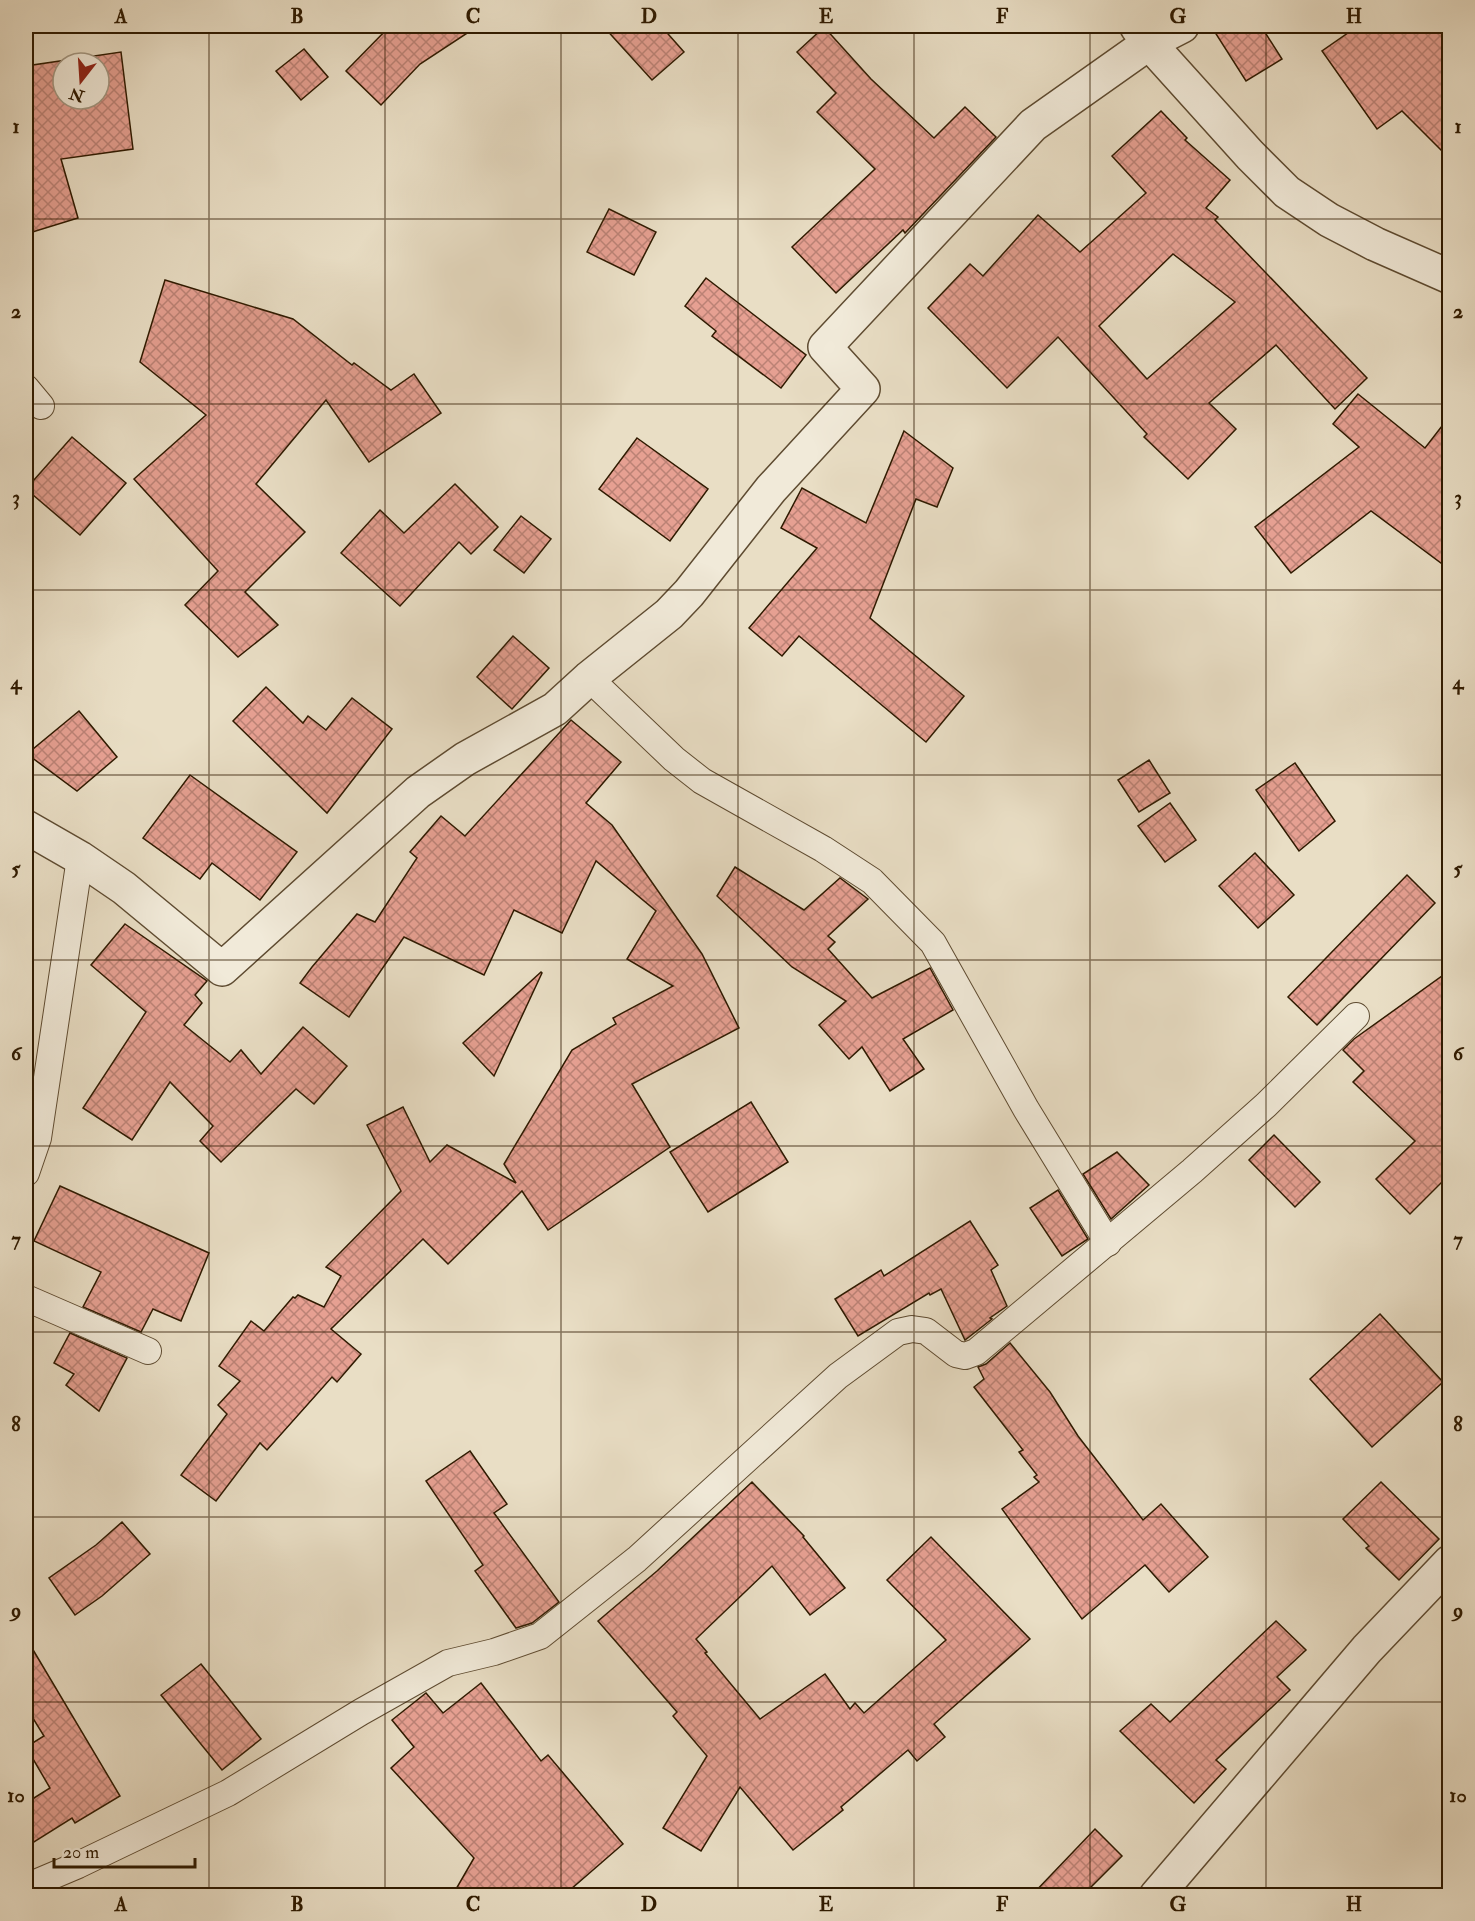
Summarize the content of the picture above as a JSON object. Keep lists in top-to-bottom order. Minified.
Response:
{"scale_bar":"20 m","north":"bottom","grid":{"columns":["A","B","C","D","E","F","G","H"],"rows":["1","2","3","4","5","6","7","8","9","10"]}}
